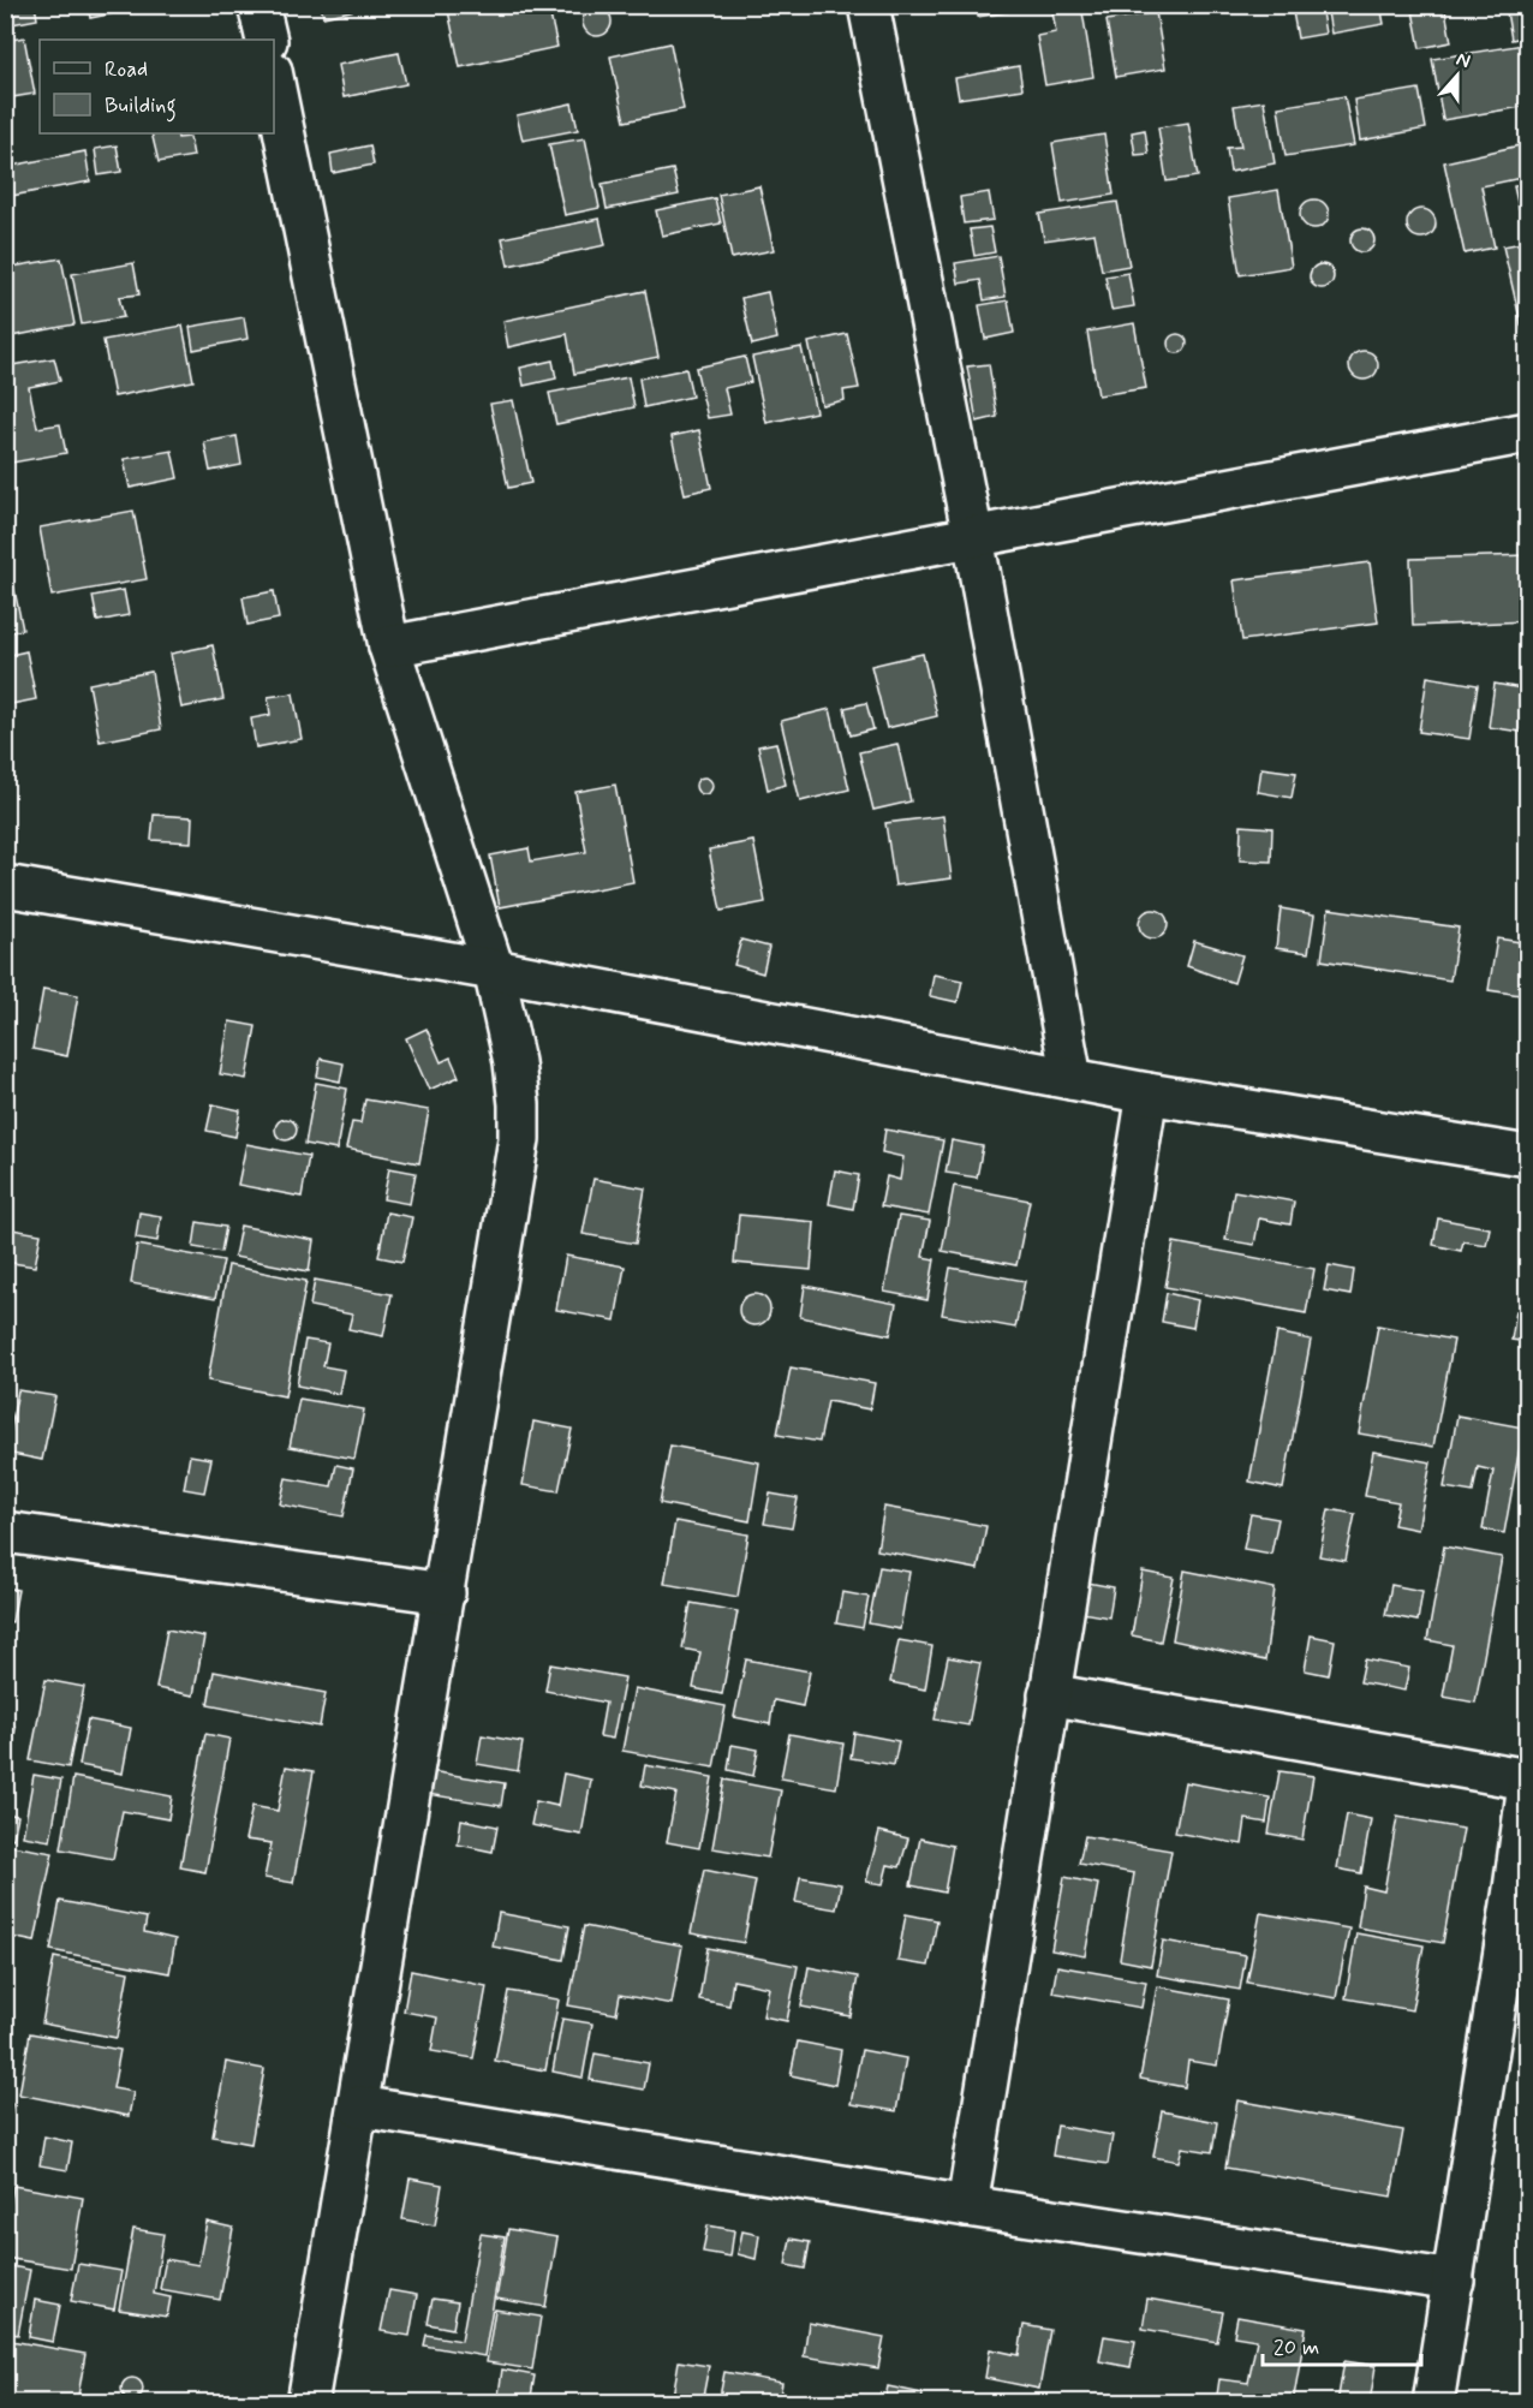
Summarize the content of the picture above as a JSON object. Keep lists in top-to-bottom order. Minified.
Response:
{"legend":["Road","Building"],"scale_bar":"20 m","north":"top"}
